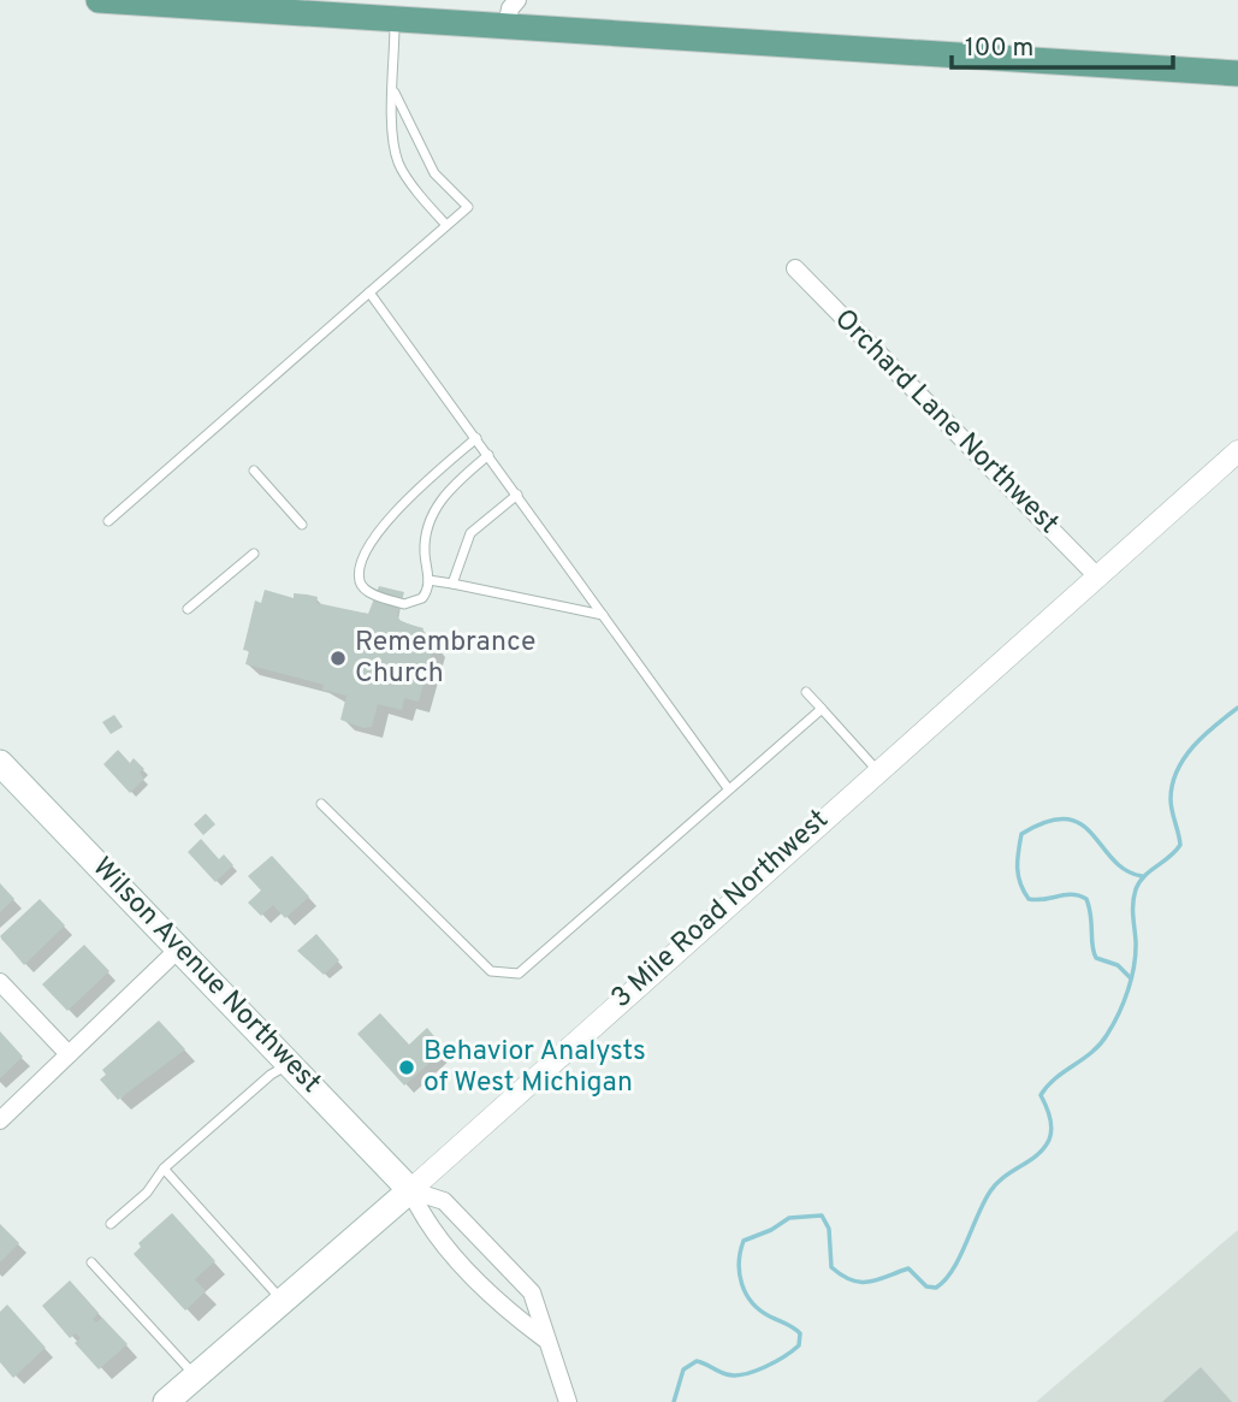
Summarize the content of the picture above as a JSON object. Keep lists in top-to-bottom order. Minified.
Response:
{"streets":{"main road":["3 Mile Road Northwest","Wilson Avenue Northwest"],"street":["Orchard Lane Northwest"]},"crossings":[["Orchard Lane Northwest","3 Mile Road Northwest"],["3 Mile Road Northwest","Wilson Avenue Northwest"]],"places":["Remembrance Church","Behavior Analysts of West Michigan"],"scale_bar":"100 m"}
